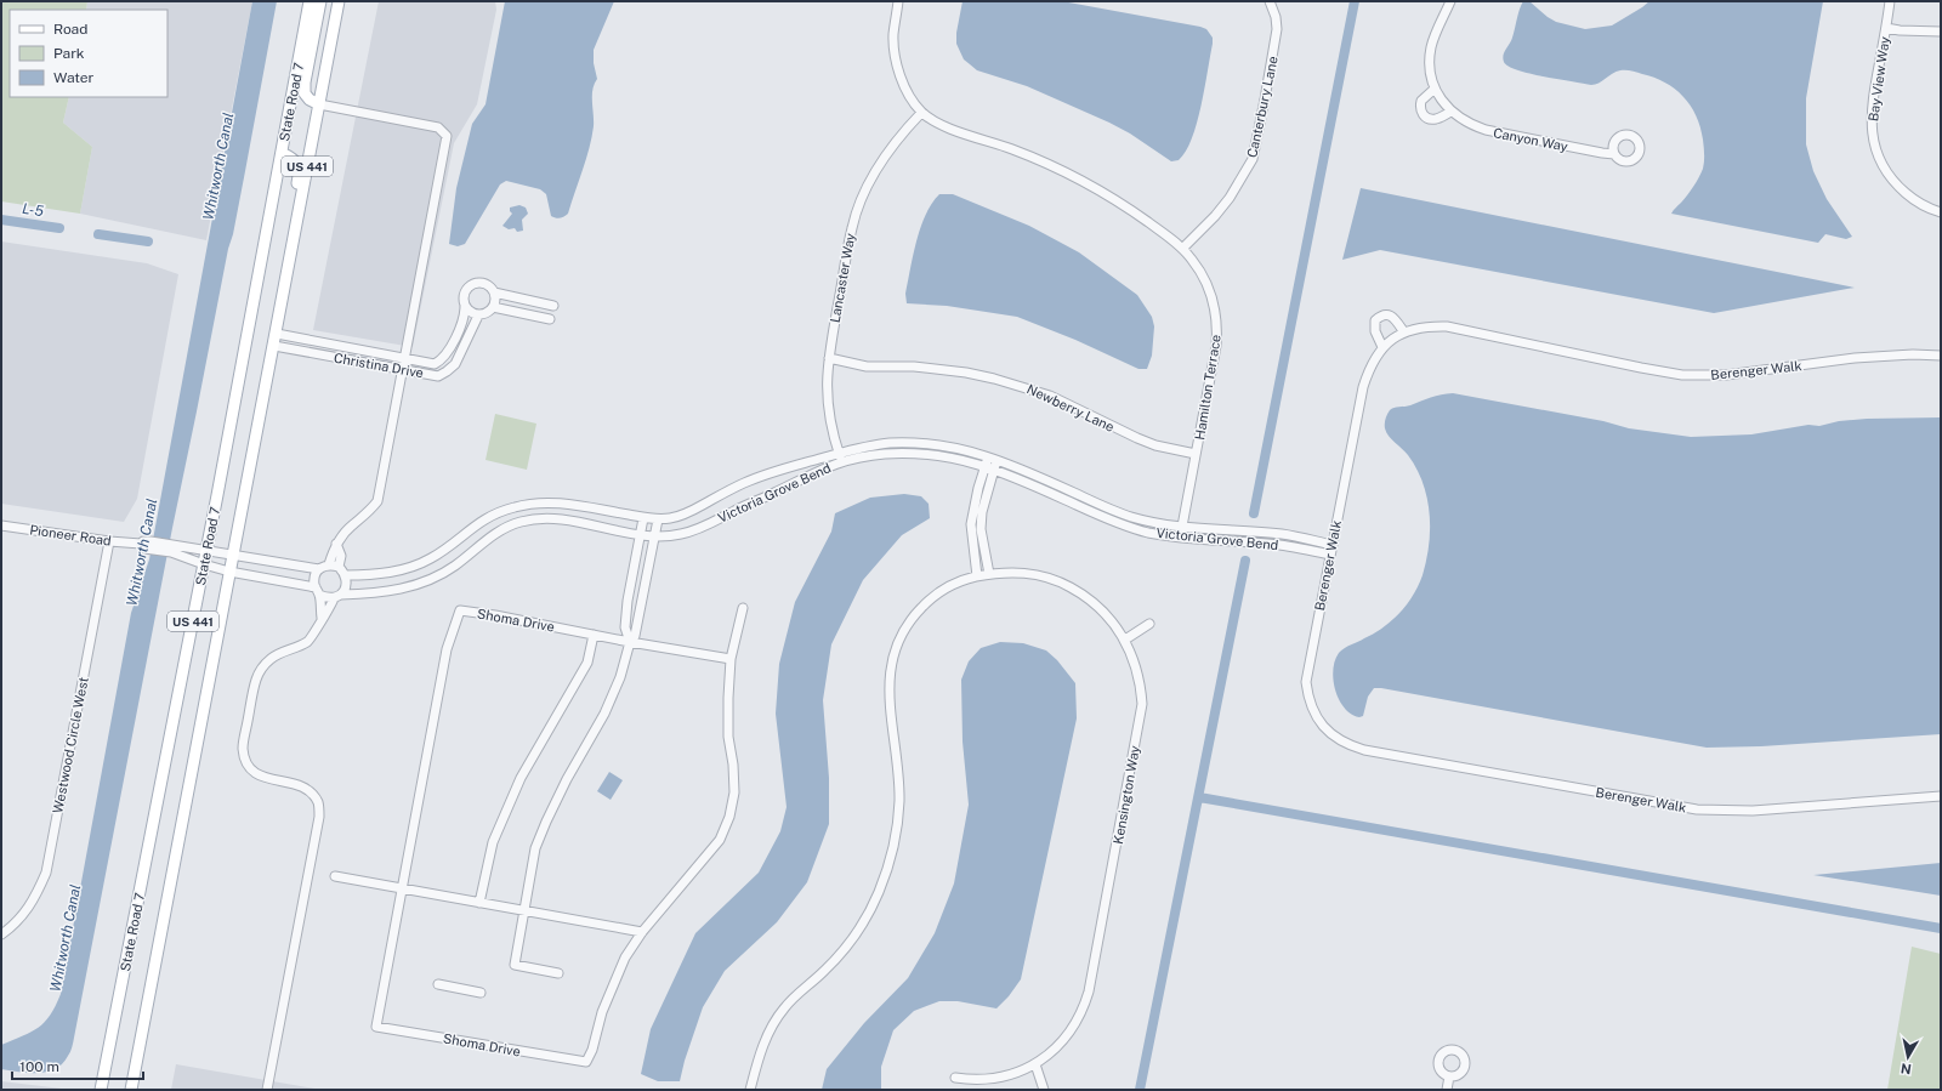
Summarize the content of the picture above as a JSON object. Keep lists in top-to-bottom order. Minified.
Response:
{"streets":{"main road":["State Road 7","US 441"],"street":["Bay View Way","Canterbury Lane","Canyon Way","Lancaster Way","Christina Drive","Berenger Walk","Hamilton Terrace","Newberry Lane","Victoria Grove Bend","Pioneer Road","Shoma Drive","Westwood Circle West","Kensington Way"]},"crossings":[["State Road 7","Christina Drive"],["State Road 7","Pioneer Road"],["Canterbury Lane","Hamilton Terrace"],["Lancaster Way","Hamilton Terrace"],["Lancaster Way","Newberry Lane"],["Lancaster Way","Victoria Grove Bend"],["Berenger Walk","Victoria Grove Bend"],["Hamilton Terrace","Newberry Lane"],["Hamilton Terrace","Victoria Grove Bend"],["Pioneer Road","Westwood Circle West"]],"water":["Whitworth Canal","L-5"],"legend":["Road","Park","Water"],"scale_bar":"100 m","north":"bottom"}
